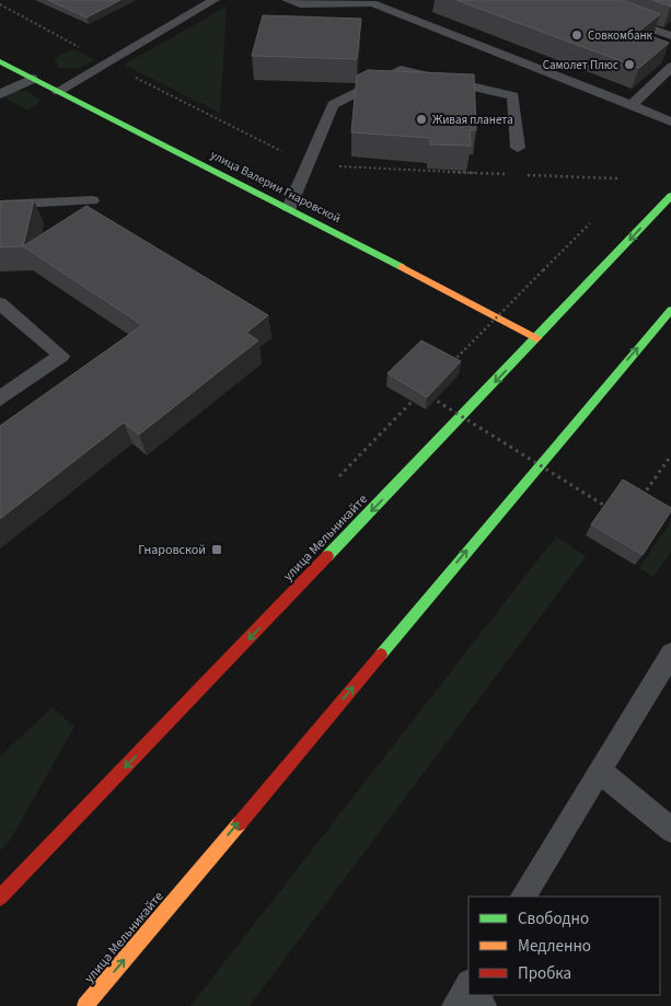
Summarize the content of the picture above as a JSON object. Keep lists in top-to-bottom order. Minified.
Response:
{"streets":{"main road":["улица Валерии Гнаровской","улица Мельникайте"]},"crossings":[["улица Валерии Гнаровской","улица Мельникайте"]],"places":{"other":["Совкомбанк","Самолет Плюс","Живая планета"],"transit":["Гнаровской"]},"legend":["Свободно","Медленно","Пробка"]}
